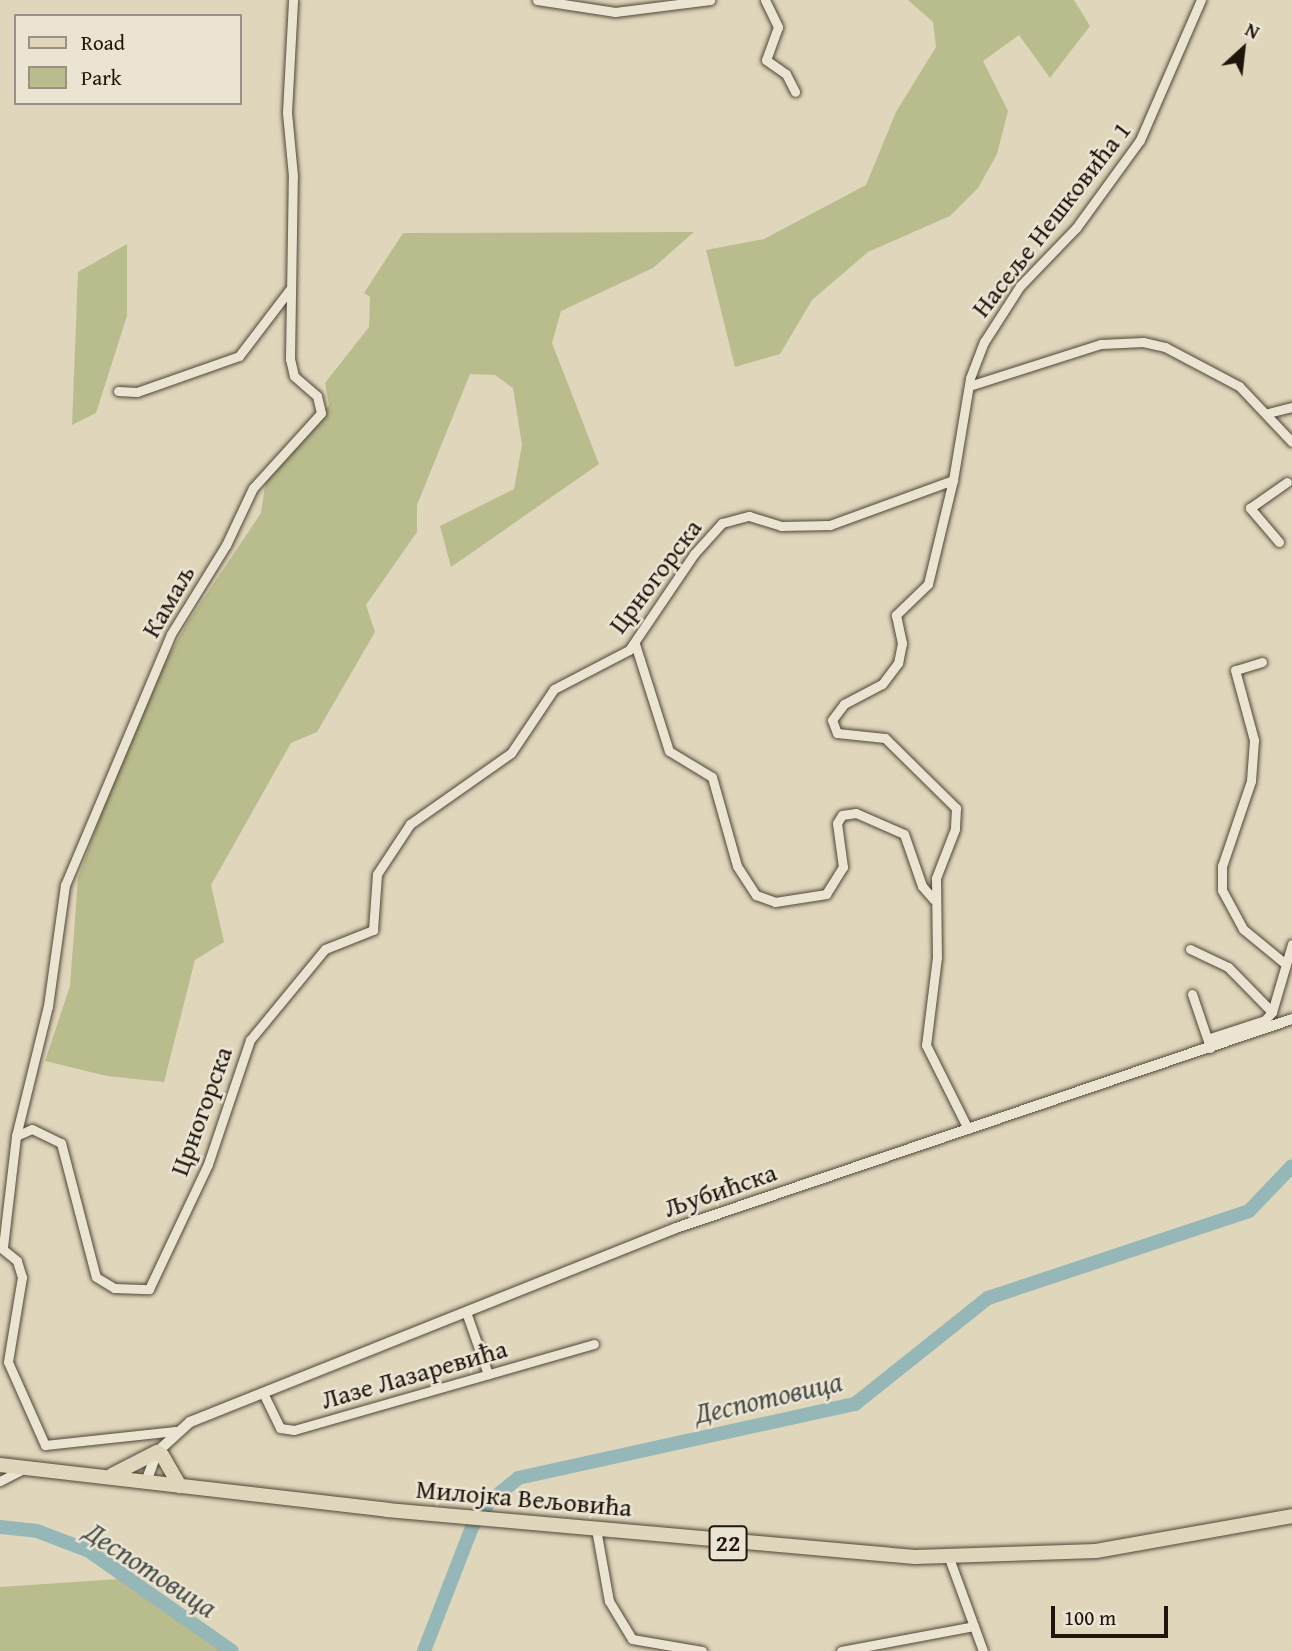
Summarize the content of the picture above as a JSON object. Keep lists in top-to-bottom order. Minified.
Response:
{"streets":{"main road":["Милојка Вељовића","22"],"street":["Насеље Нешковића 1","Црногорска","Камаљ","Љубићска","Лазе Лазаревића"]},"crossings":[["Црногорска","Камаљ"],["Камаљ","Љубићска"],["Љубићска","Лазе Лазаревића"]],"water":["Деспотовица"],"legend":["Road","Park"],"scale_bar":"100 m","north":"top right"}
